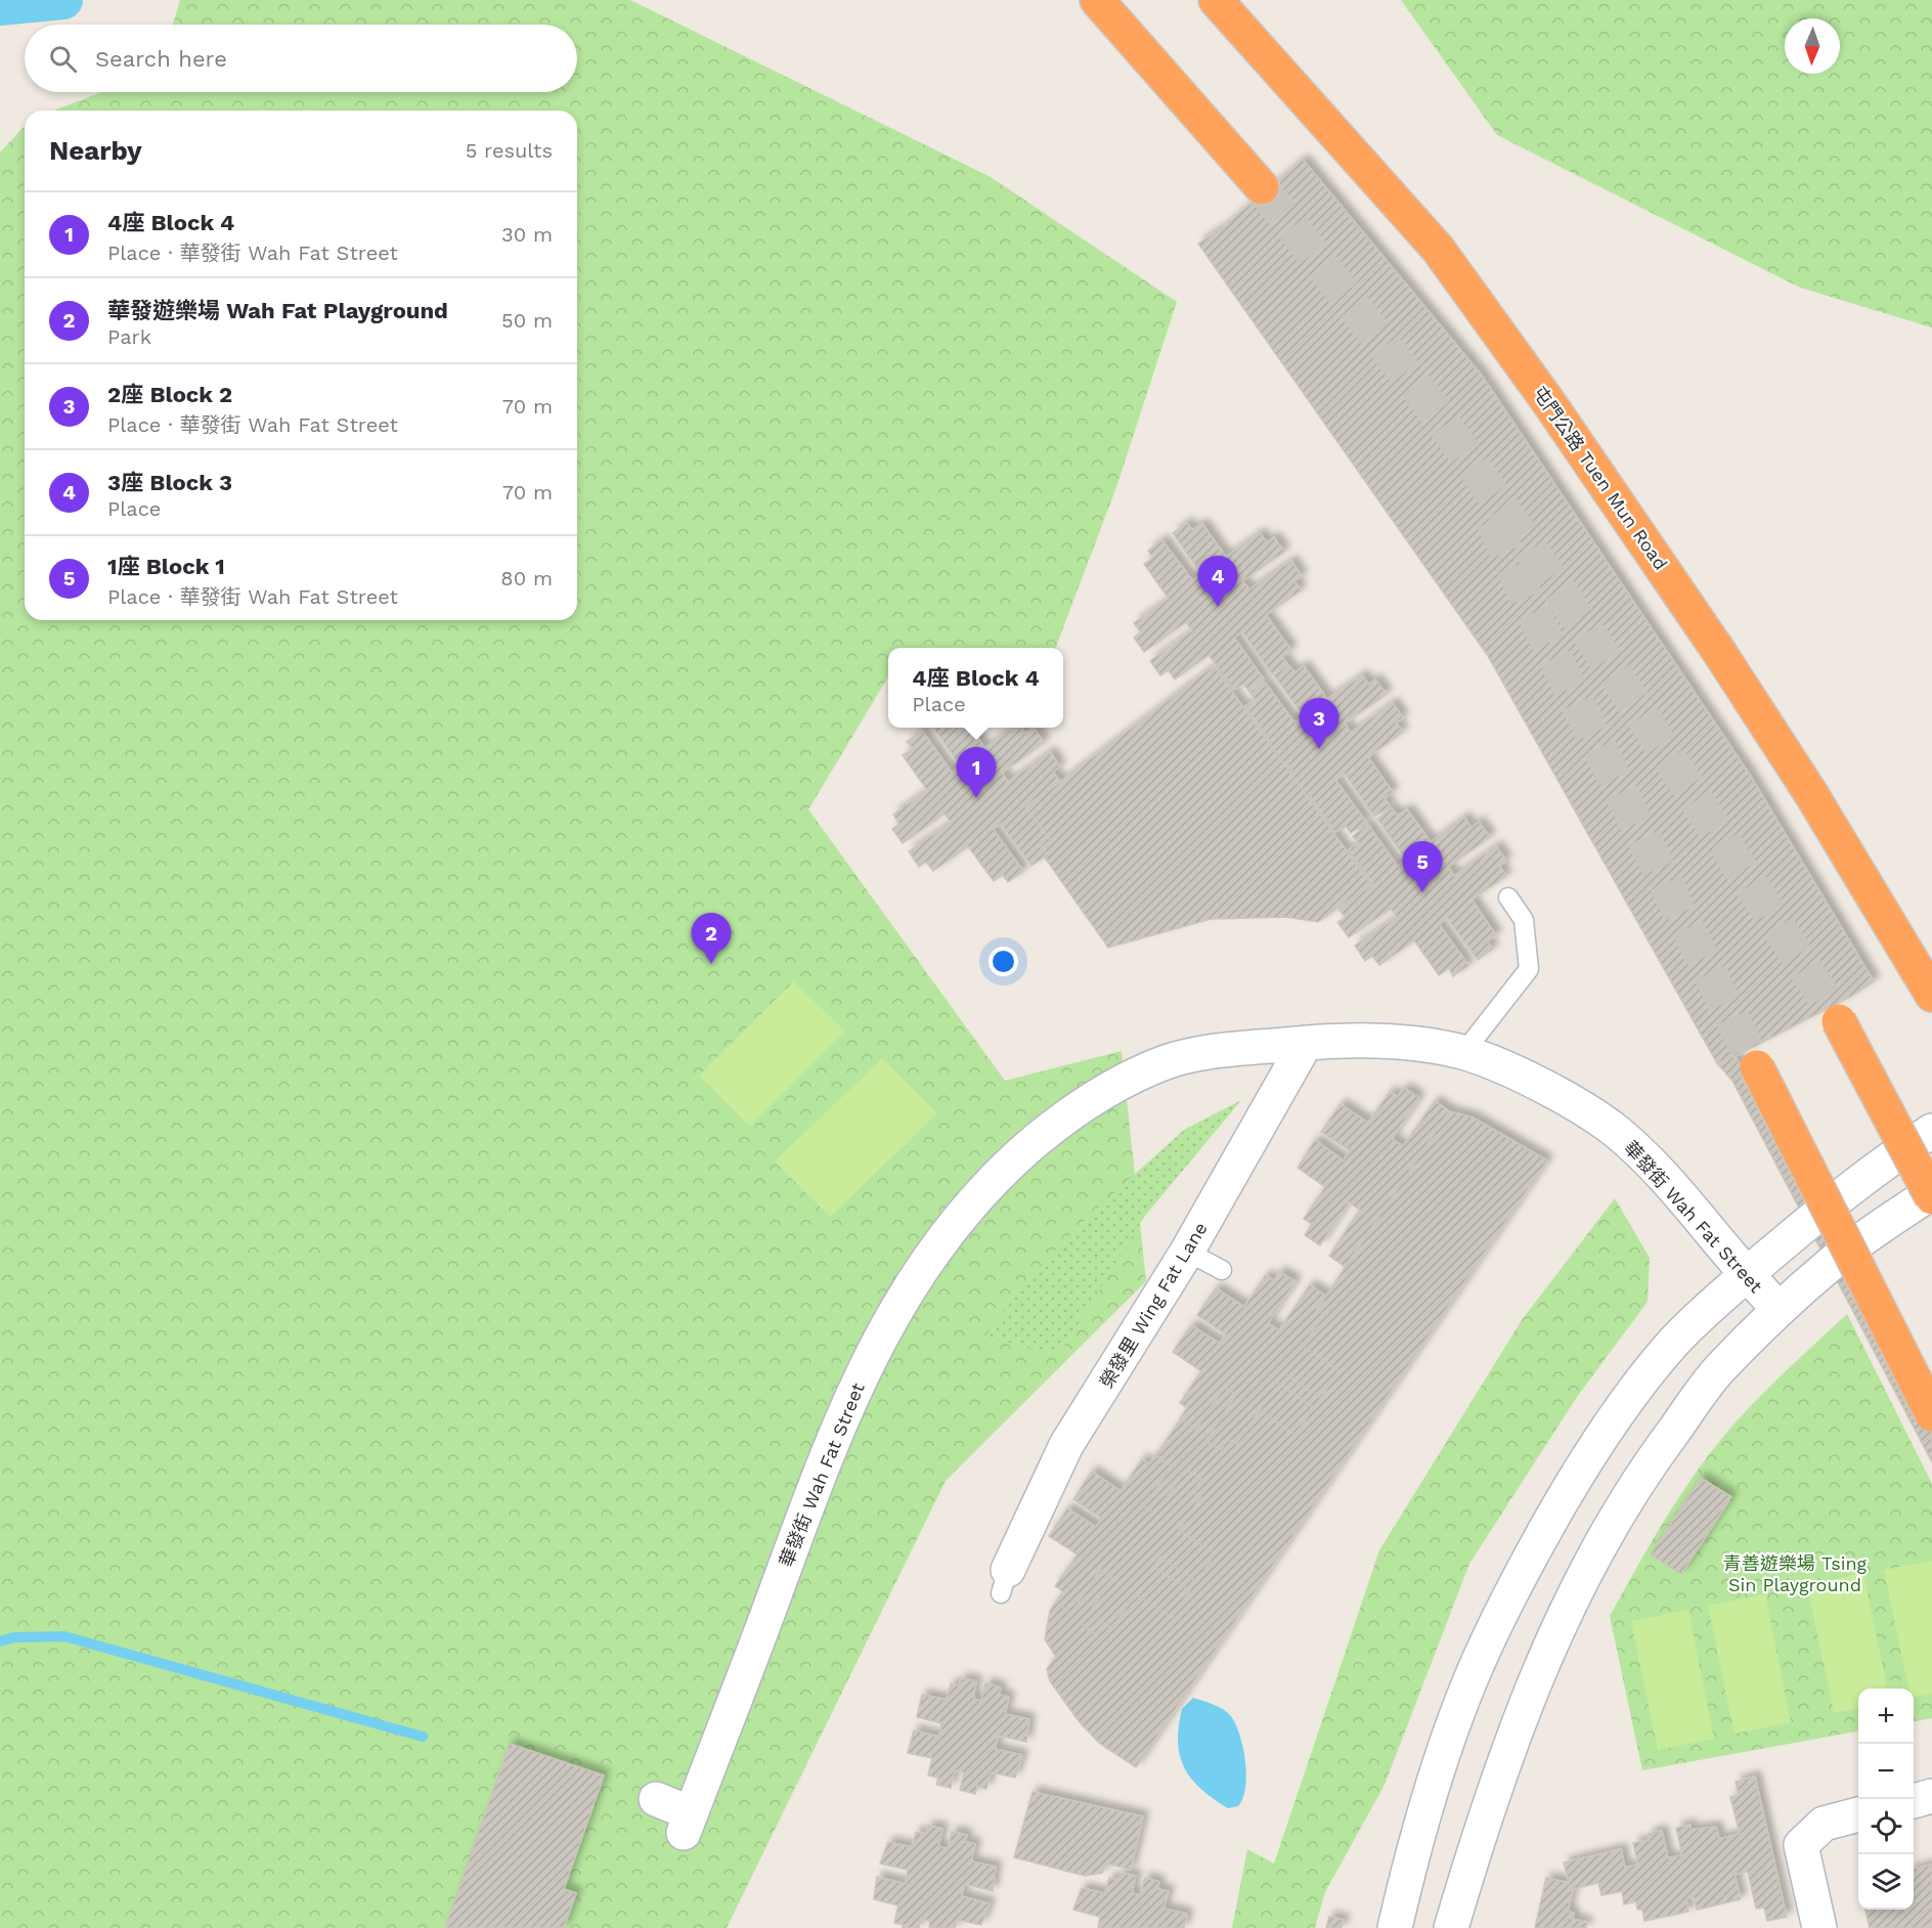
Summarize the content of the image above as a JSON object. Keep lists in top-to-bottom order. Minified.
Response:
{"streets":{"highway":["屯門公路 Tuen Mun Road"],"street":["華發街 Wah Fat Street","榮發里 Wing Fat Lane"]},"crossings":[["華發街 Wah Fat Street","榮發里 Wing Fat Lane"]],"parks":["青善遊樂場 Tsing Sin Playground"],"north":"bottom","page":{"search":"Search here","heading":["Nearby","5 results"],"list":[{"mark":"1","name":"4座 Block 4","note":"Place · 華發街 Wah Fat Street","value":"30 m"},{"mark":"2","name":"華發遊樂場 Wah Fat Playground","note":"Park","value":"50 m"},{"mark":"3","name":"2座 Block 2","note":"Place · 華發街 Wah Fat Street","value":"70 m"},{"mark":"4","name":"3座 Block 3","note":"Place","value":"70 m"},{"mark":"5","name":"1座 Block 1","note":"Place · 華發街 Wah Fat Street","value":"80 m"}],"pins":["4","3","1","5","2"],"popup":["4座 Block 4","Place"],"map_buttons":["+","−"]}}
